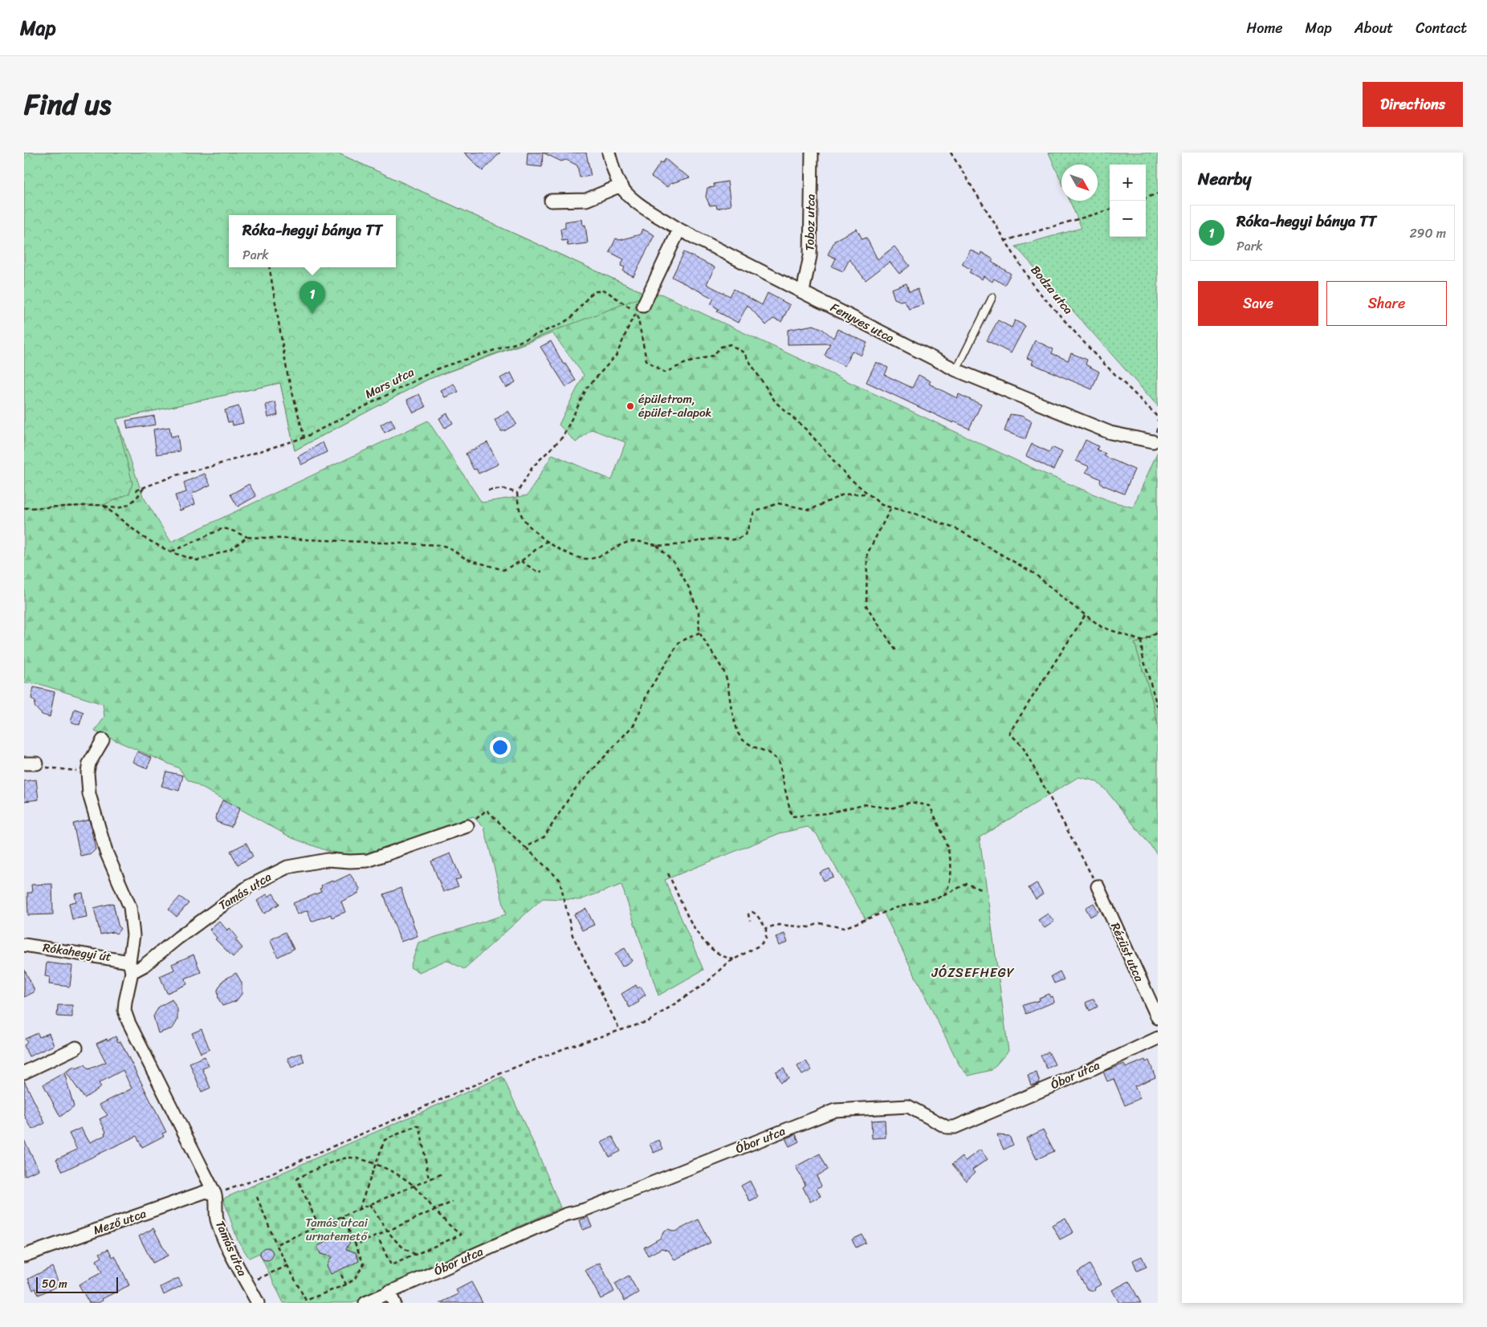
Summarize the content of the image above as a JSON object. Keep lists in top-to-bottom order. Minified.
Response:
{"streets":{"street":["Toboz utca","Fenyves utca","Tamás utca","Rókahegyi út","Rézüst utca","Óbor utca","Mező utca"],"path":["Bodza utca","Mars utca"]},"crossings":[["Toboz utca","Fenyves utca"],["Tamás utca","Rókahegyi út"],["Tamás utca","Mező utca"]],"districts":["JÓZSEFHEGY"],"parks":["Tamás utcai urnatemető"],"places":["épületrom, épület-alapok"],"scale_bar":"50 m","north":"bottom right","page":{"header":"Map","nav":["Home","Map","About","Contact"],"title":"Find us","buttons":["Directions",["Save","Share"]],"heading":"Nearby","map_buttons":["+","−"],"list":[{"mark":"1","name":"Róka-hegyi bánya TT","note":"Park","value":"290 m"}],"popup":["Róka-hegyi bánya TT","Park"],"pins":"1","scale":"50 m"}}
